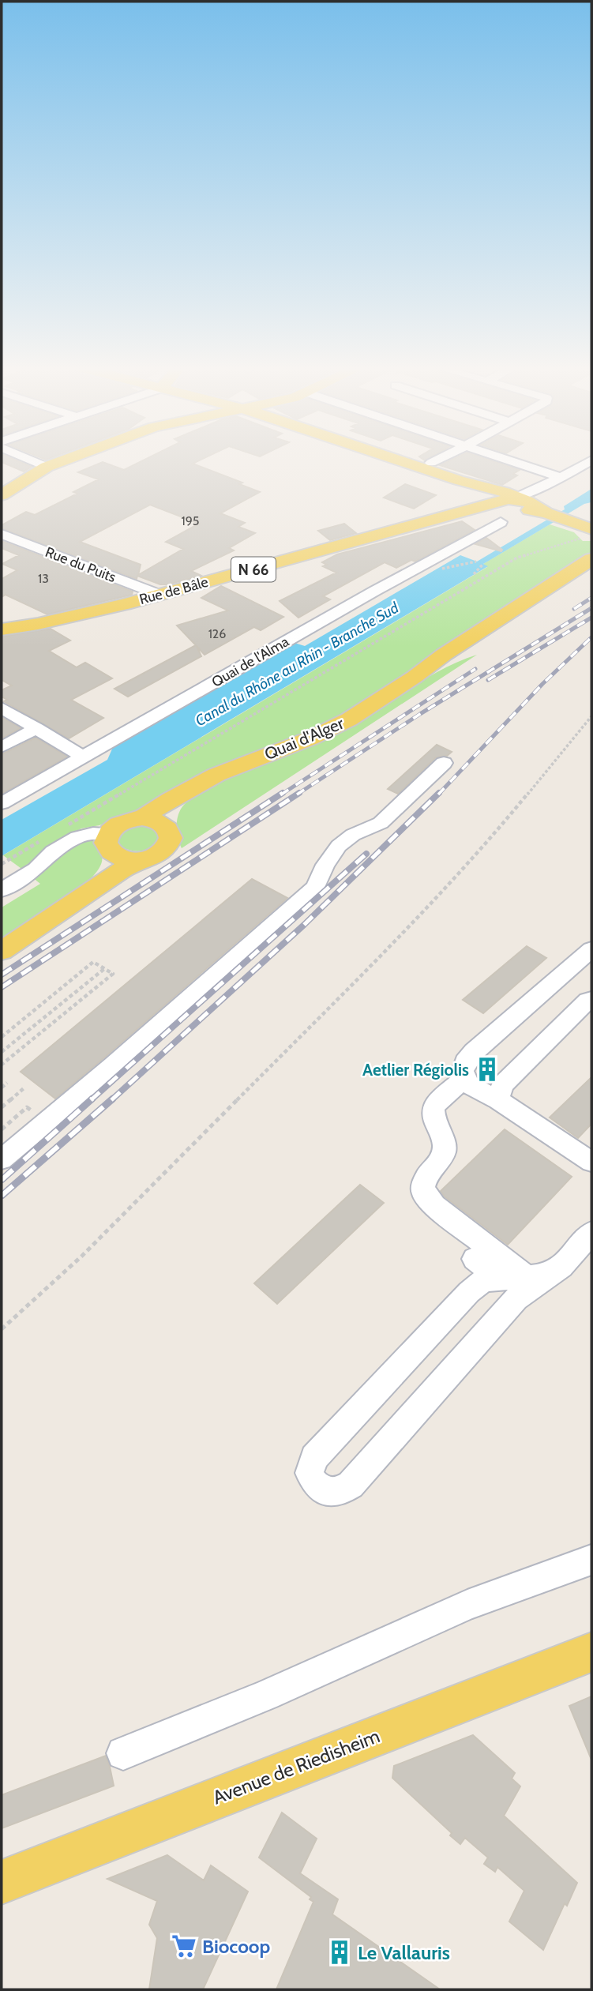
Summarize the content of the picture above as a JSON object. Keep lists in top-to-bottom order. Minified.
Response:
{"streets":{"main road":["N 66","Rue de Bâle","Quai d'Alger","Avenue de Riedisheim"],"street":["Rue du Puits","Quai de l'Alma"]},"crossings":[["Rue du Puits","Rue de Bâle"]],"water":["Canal du Rhône au Rhin - Branche Sud"],"places":{"building":["Aetlier Régiolis","Le Vallauris"],"supermarket":["Biocoop"]},"house_numbers":["195","13","126"]}
